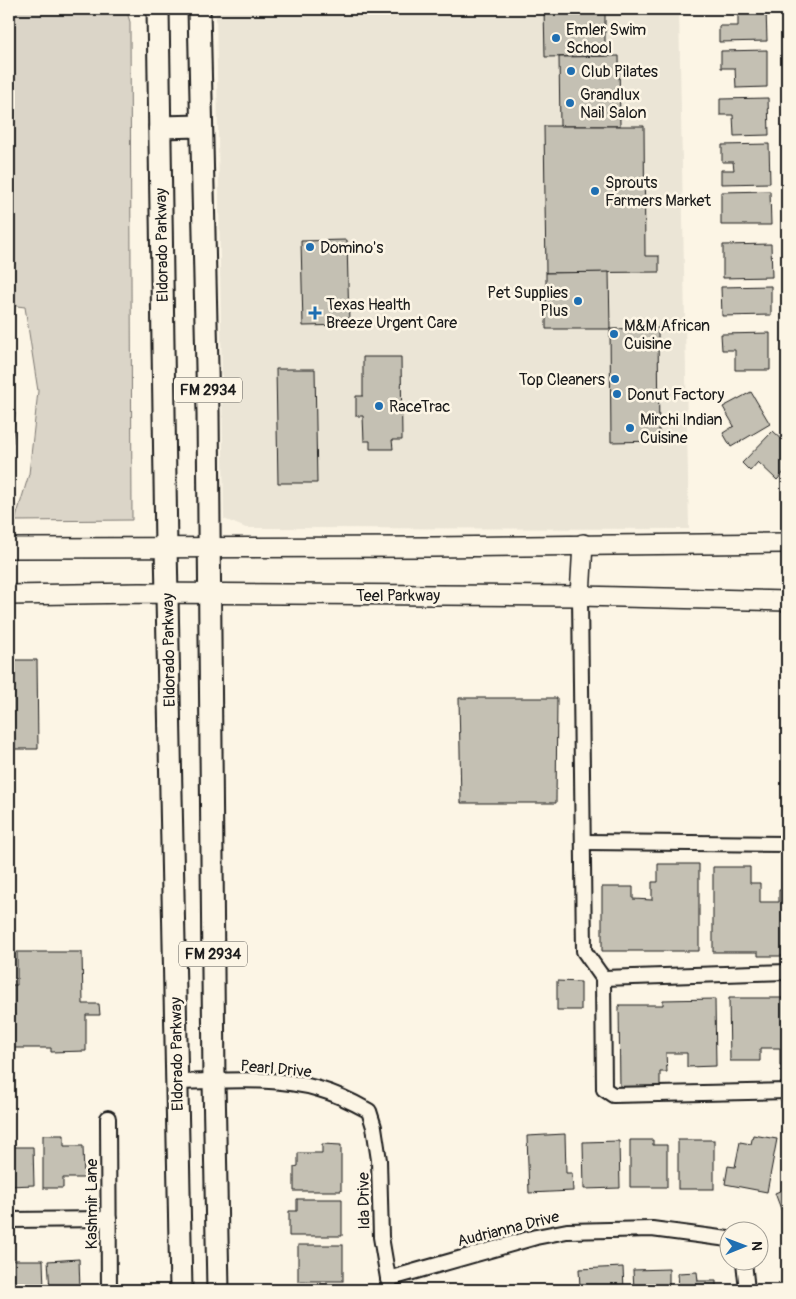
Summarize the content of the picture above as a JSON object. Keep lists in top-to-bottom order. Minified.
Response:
{"streets":{"main road":["Eldorado Parkway","FM 2934","Teel Parkway"],"street":["Pearl Drive","Ida Drive","Kashmir Lane","Audrianna Drive"]},"crossings":[["Eldorado Parkway","Teel Parkway"],["Eldorado Parkway","Pearl Drive"],["FM 2934","Teel Parkway"],["FM 2934","Pearl Drive"],["Pearl Drive","Ida Drive"],["Ida Drive","Audrianna Drive"]],"places":{"other":["Emler Swim School","Club Pilates","Grandlux Nail Salon","Sprouts Farmers Market","Domino's","Pet Supplies Plus","M&M African Cuisine","Top Cleaners","Donut Factory","RaceTrac","Mirchi Indian Cuisine"],"health":["Texas Health Breeze Urgent Care"]},"north":"right"}
